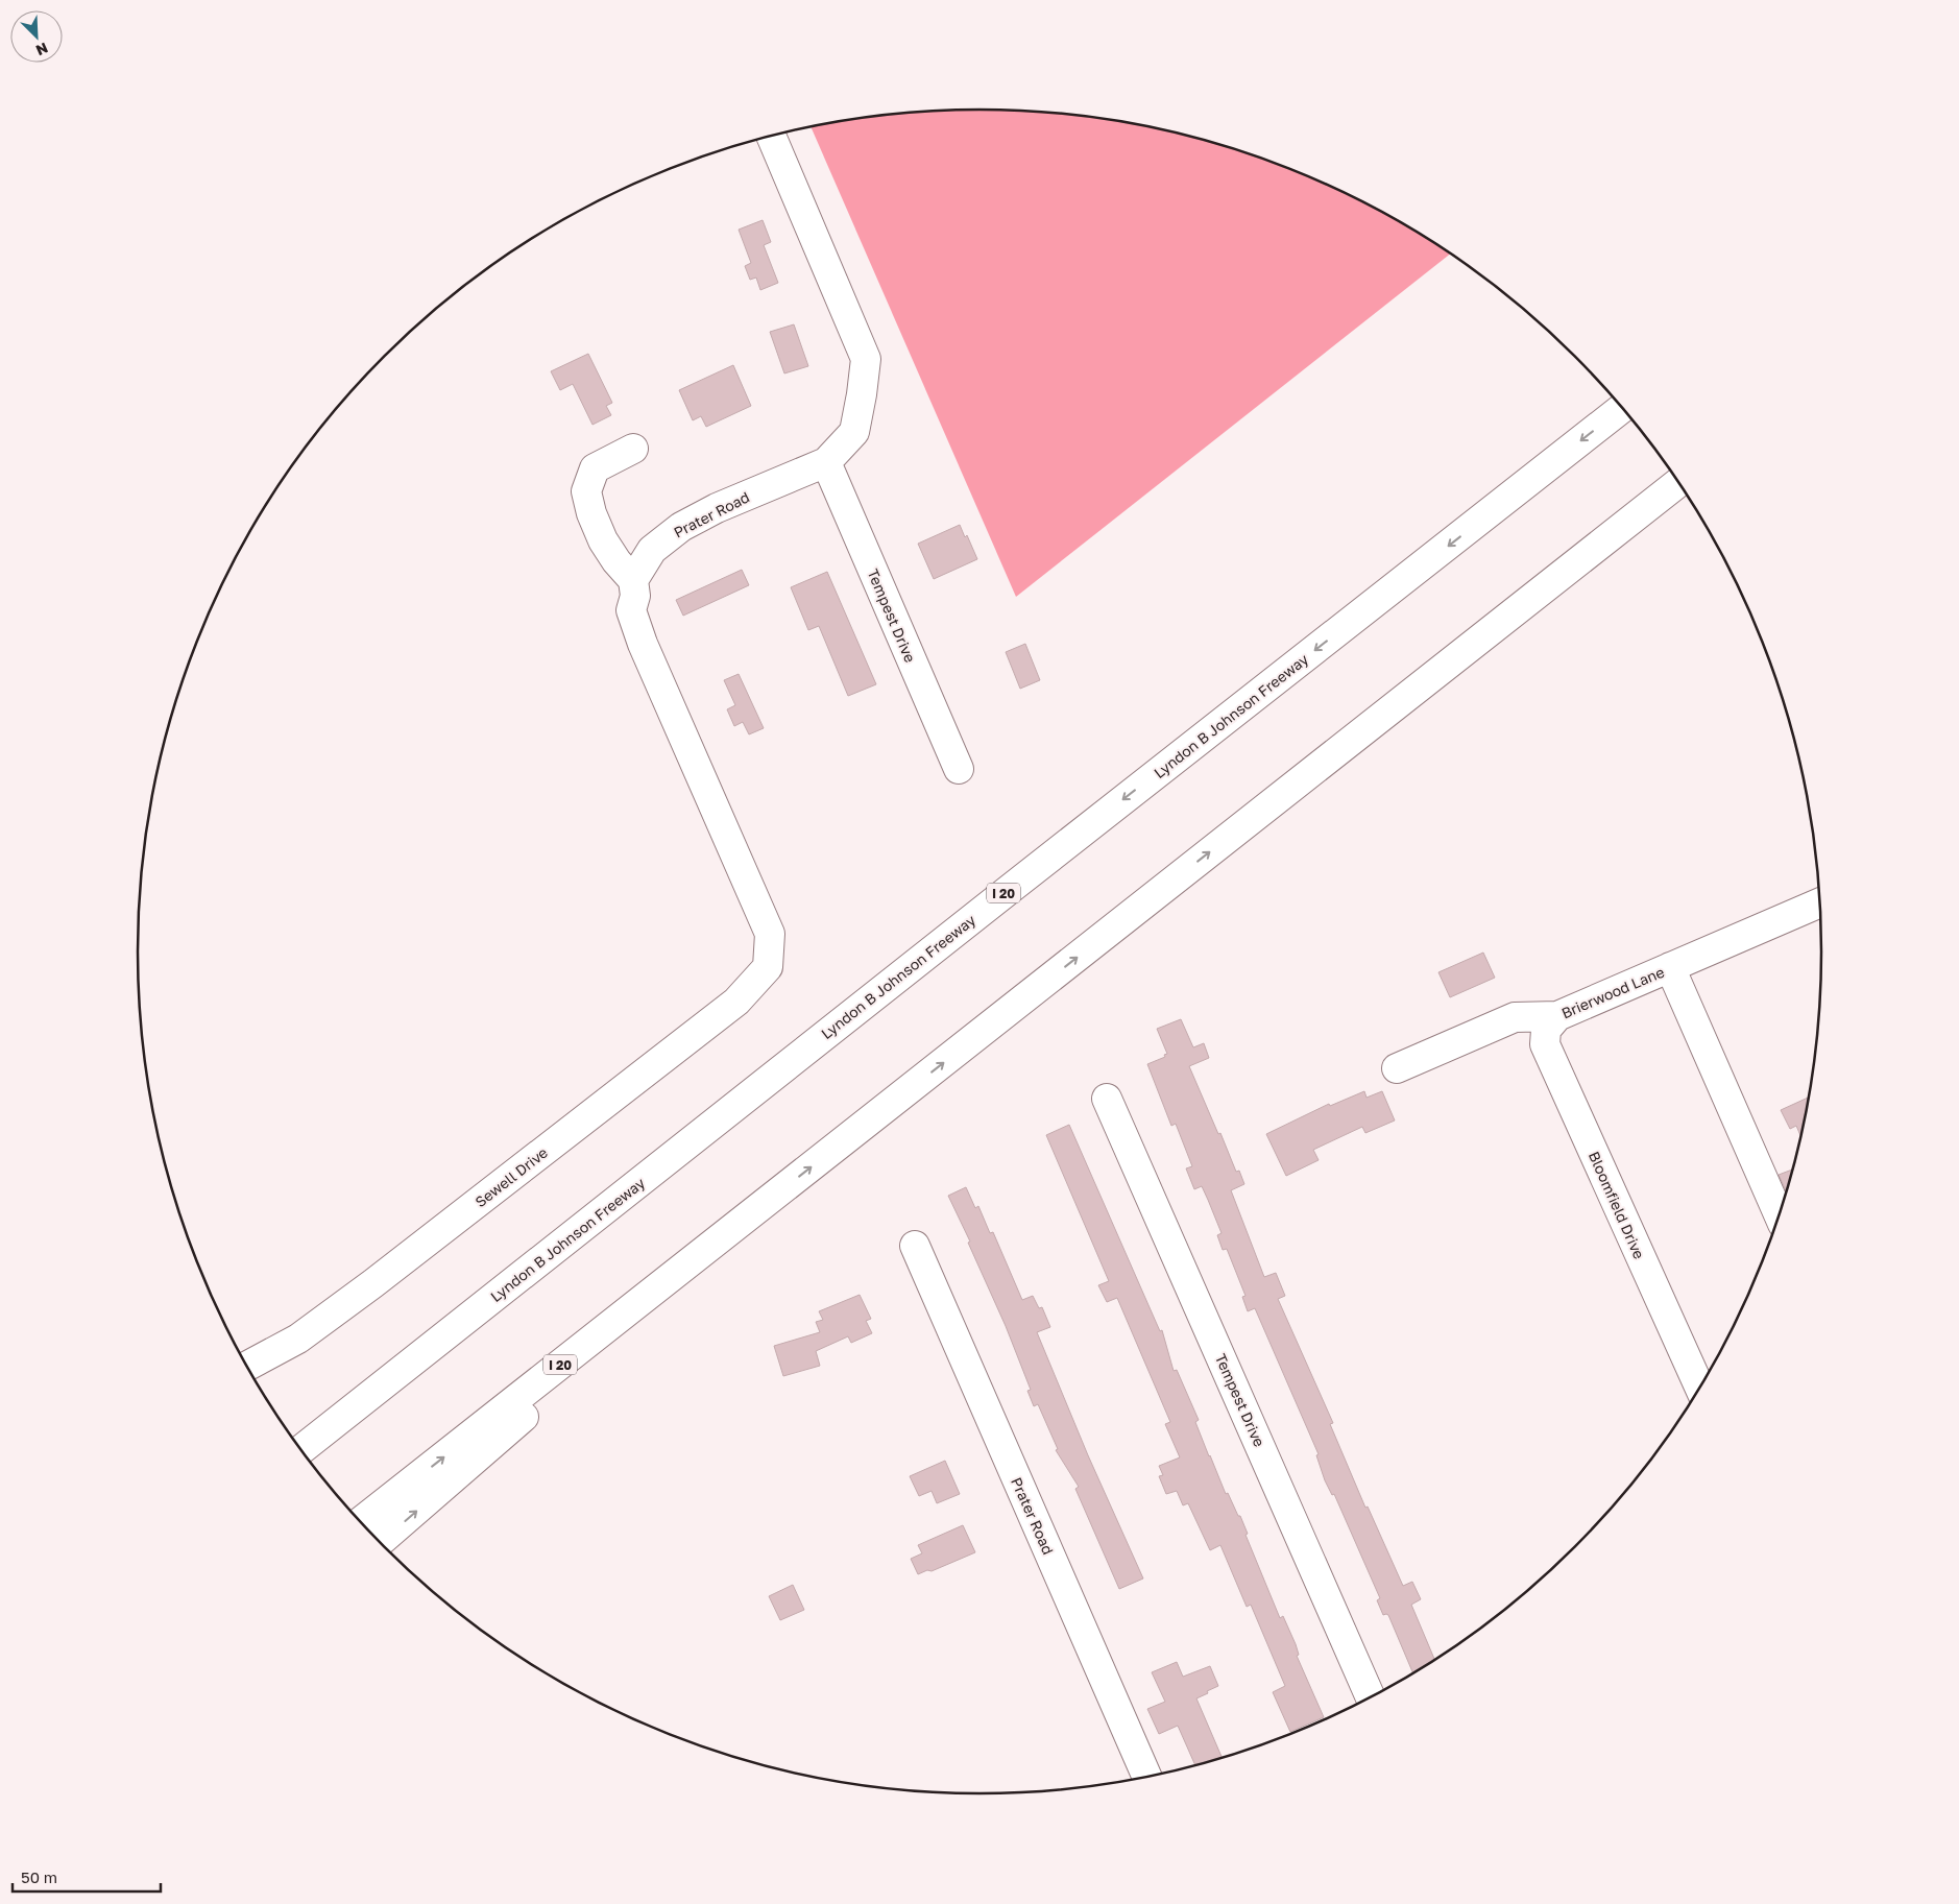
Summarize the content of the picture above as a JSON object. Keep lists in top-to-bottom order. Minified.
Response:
{"streets":{"main road":["Prater Road","Tempest Drive","Lyndon B Johnson Freeway","I 20","Brierwood Lane","Sewell Drive","Bloomfield Drive"]},"crossings":[["Prater Road","Tempest Drive"],["Prater Road","Sewell Drive"],["Brierwood Lane","Bloomfield Drive"]],"scale_bar":"50 m","north":"bottom right"}
